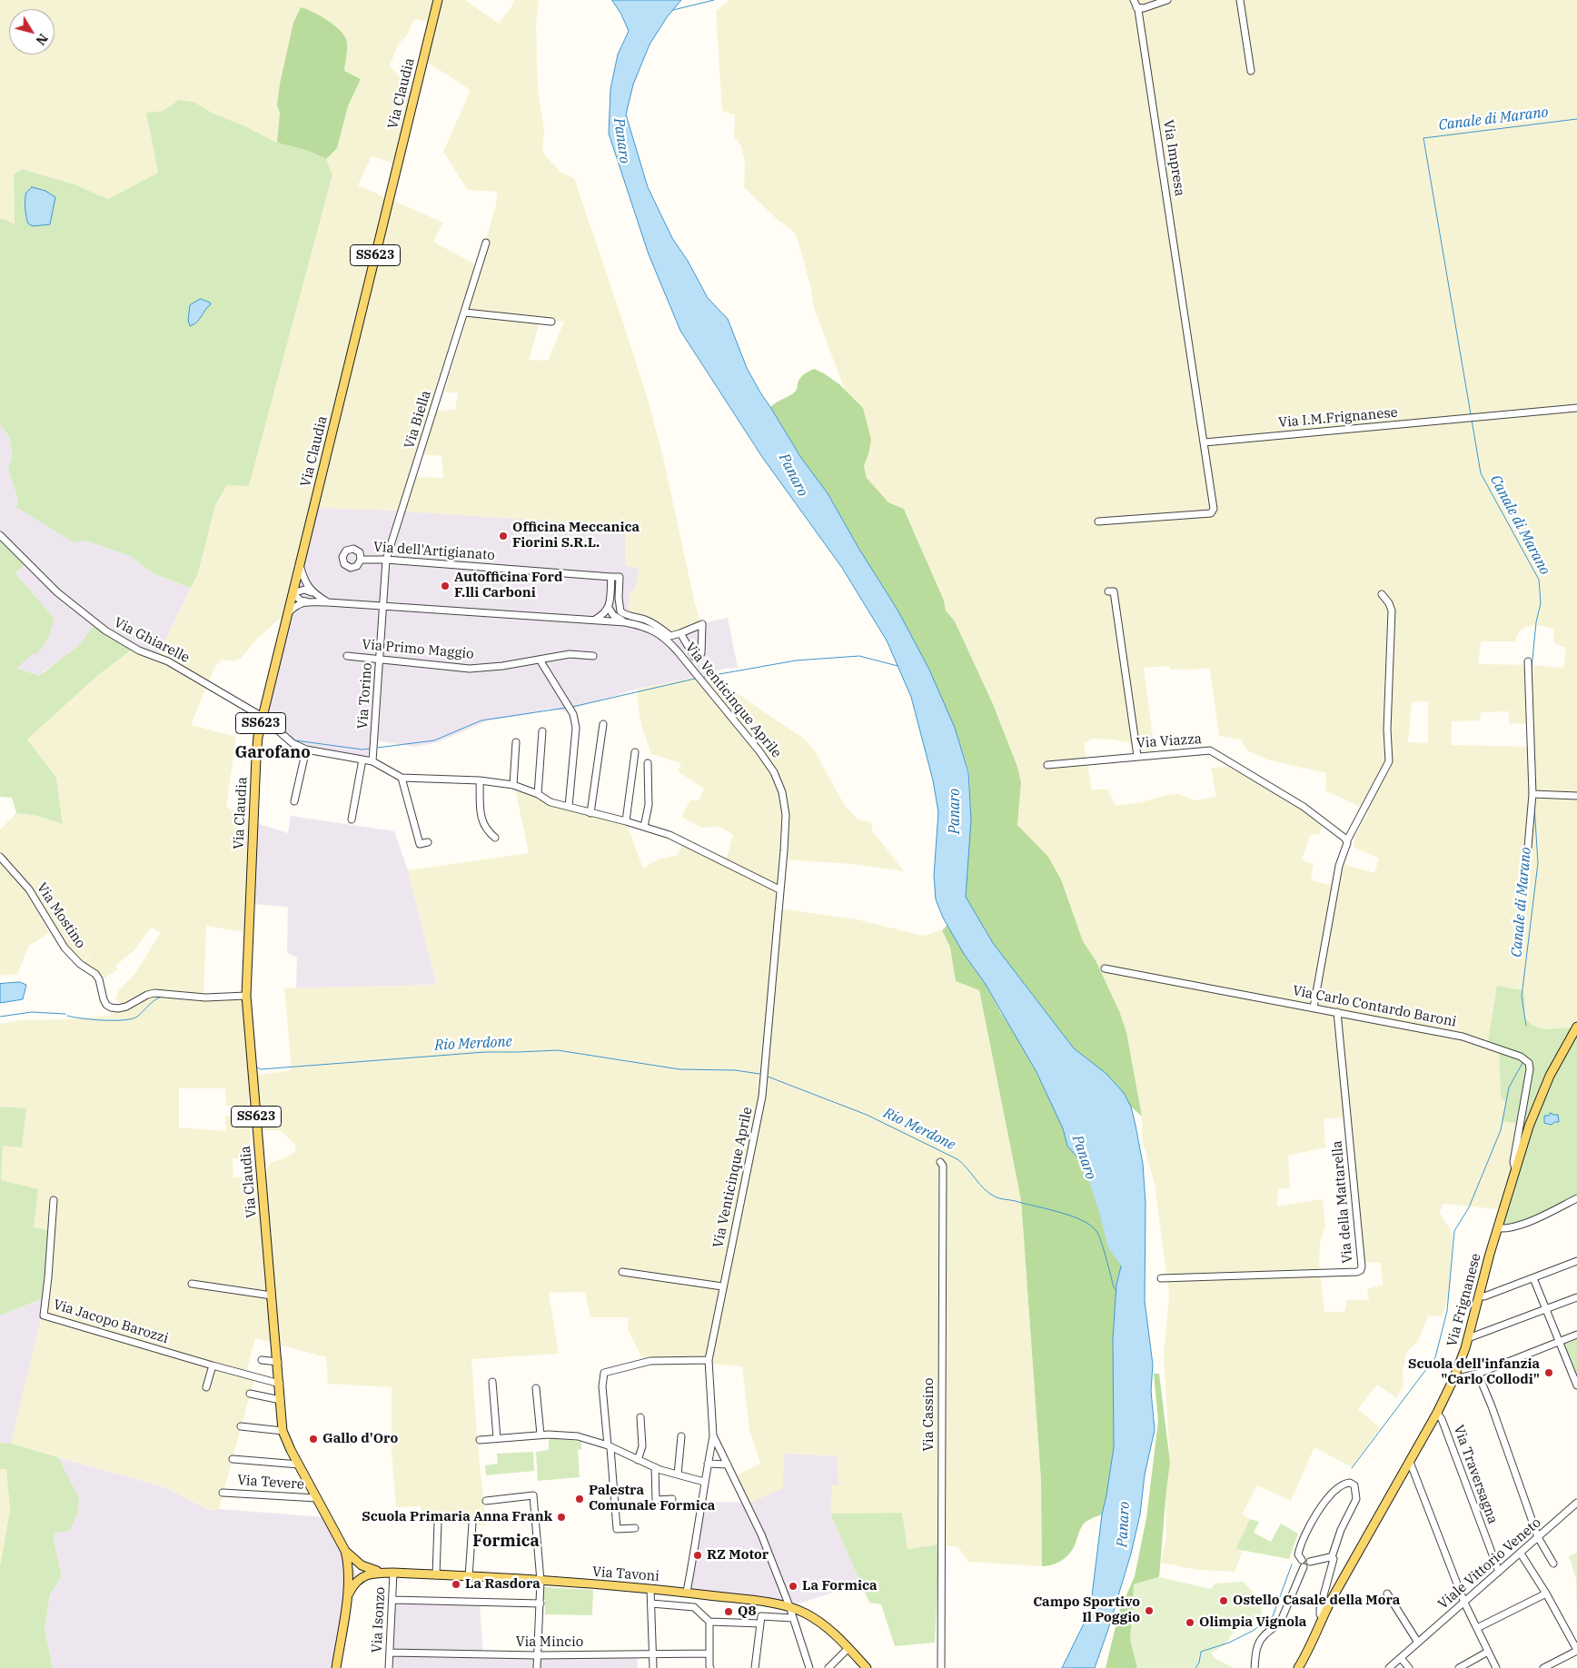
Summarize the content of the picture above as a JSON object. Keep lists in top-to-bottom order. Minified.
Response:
{"streets":{"main road":["Via Claudia","SS623","Via Frignanese","Via Tavoni"],"street":["Via Impresa","Via I.M.Frignanese","Via Biella","Via dell'Artigianato","Via Ghiarelle","Via Primo Maggio","Via Torino","Via Venticinque Aprile","Via Viazza","Via Mostino","Via Carlo Contardo Baroni","Via della Mattarella","Via Jacopo Barozzi","Via Cassino","Via Traversagna","Via Tevere","Viale Vittorio Veneto","Via Isonzo","Via Mincio"]},"crossings":[["Via Claudia","Via Ghiarelle"],["Via Claudia","Via Mostino"],["Via Claudia","Via Jacopo Barozzi"],["Via Claudia","Via Tevere"],["Via Claudia","Via Tavoni"],["Via Impresa","Via I.M.Frignanese"],["Via Biella","Via dell'Artigianato"],["Via Biella","Via Torino"],["Via Biella","Via Venticinque Aprile"],["Via Primo Maggio","Via Torino"],["Via Torino","Via Venticinque Aprile"],["Via Venticinque Aprile","Via Tavoni"],["Via Carlo Contardo Baroni","Via della Mattarella"],["Via Carlo Contardo Baroni","Via Frignanese"],["Via Frignanese","Via Traversagna"],["Via Traversagna","Viale Vittorio Veneto"],["Via Tavoni","Via Isonzo"],["Via Isonzo","Via Mincio"]],"districts":["Garofano","Formica"],"water":["Canale di Marano","Panaro","Rio Merdone"],"places":["Officina Meccanica Fiorini S.R.L.","Autofficina Ford F.lli Carboni","Scuola dell'infanzia \"Carlo Collodi\"","Gallo d'Oro","Palestra Comunale Formica","Scuola Primaria Anna Frank","RZ Motor","La Rasdora","La Formica","Ostello Casale della Mora","Campo Sportivo Il Poggio","Q8","Olimpia Vignola"],"north":"bottom right"}
